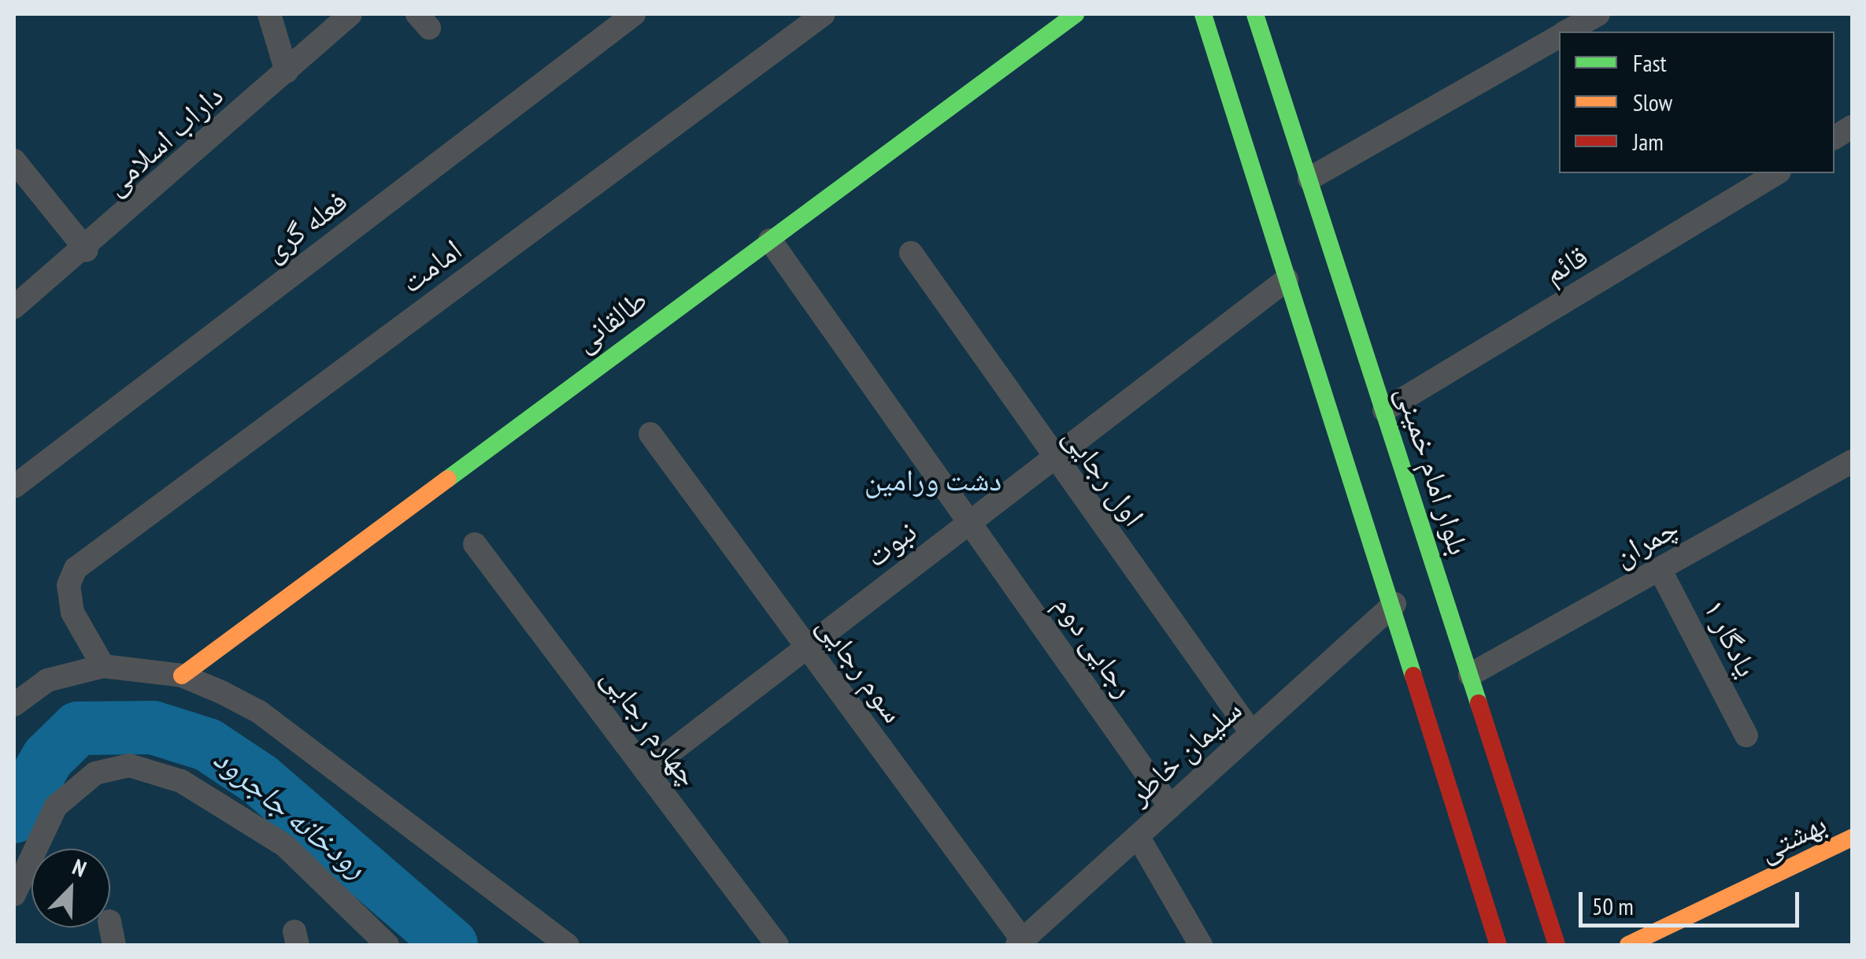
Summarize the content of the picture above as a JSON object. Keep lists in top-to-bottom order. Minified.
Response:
{"streets":{"main road":["طالقانی","بلوار امام خمینی","بهشتی"],"street":["داراب اسلامی","فعله گری","قائم","امامت","اول رجایی","چمران","نبوت","یادگار ۱","رجایی دوم","سوم رجایی","چهارم رجایی","سلیمان خاطر"]},"crossings":[["قائم","بلوار امام خمینی"],["طالقانی","رجایی دوم"],["بلوار امام خمینی","چمران"],["اول رجایی","نبوت"],["اول رجایی","سلیمان خاطر"],["چمران","یادگار ۱"],["نبوت","رجایی دوم"],["نبوت","سوم رجایی"],["نبوت","چهارم رجایی"],["رجایی دوم","سلیمان خاطر"],["سوم رجایی","سلیمان خاطر"]],"water":["رودخانه جاجرود"],"parks":["دشت ورامین"],"legend":["Fast","Slow","Jam"],"scale_bar":"50 m","north":"top right"}
